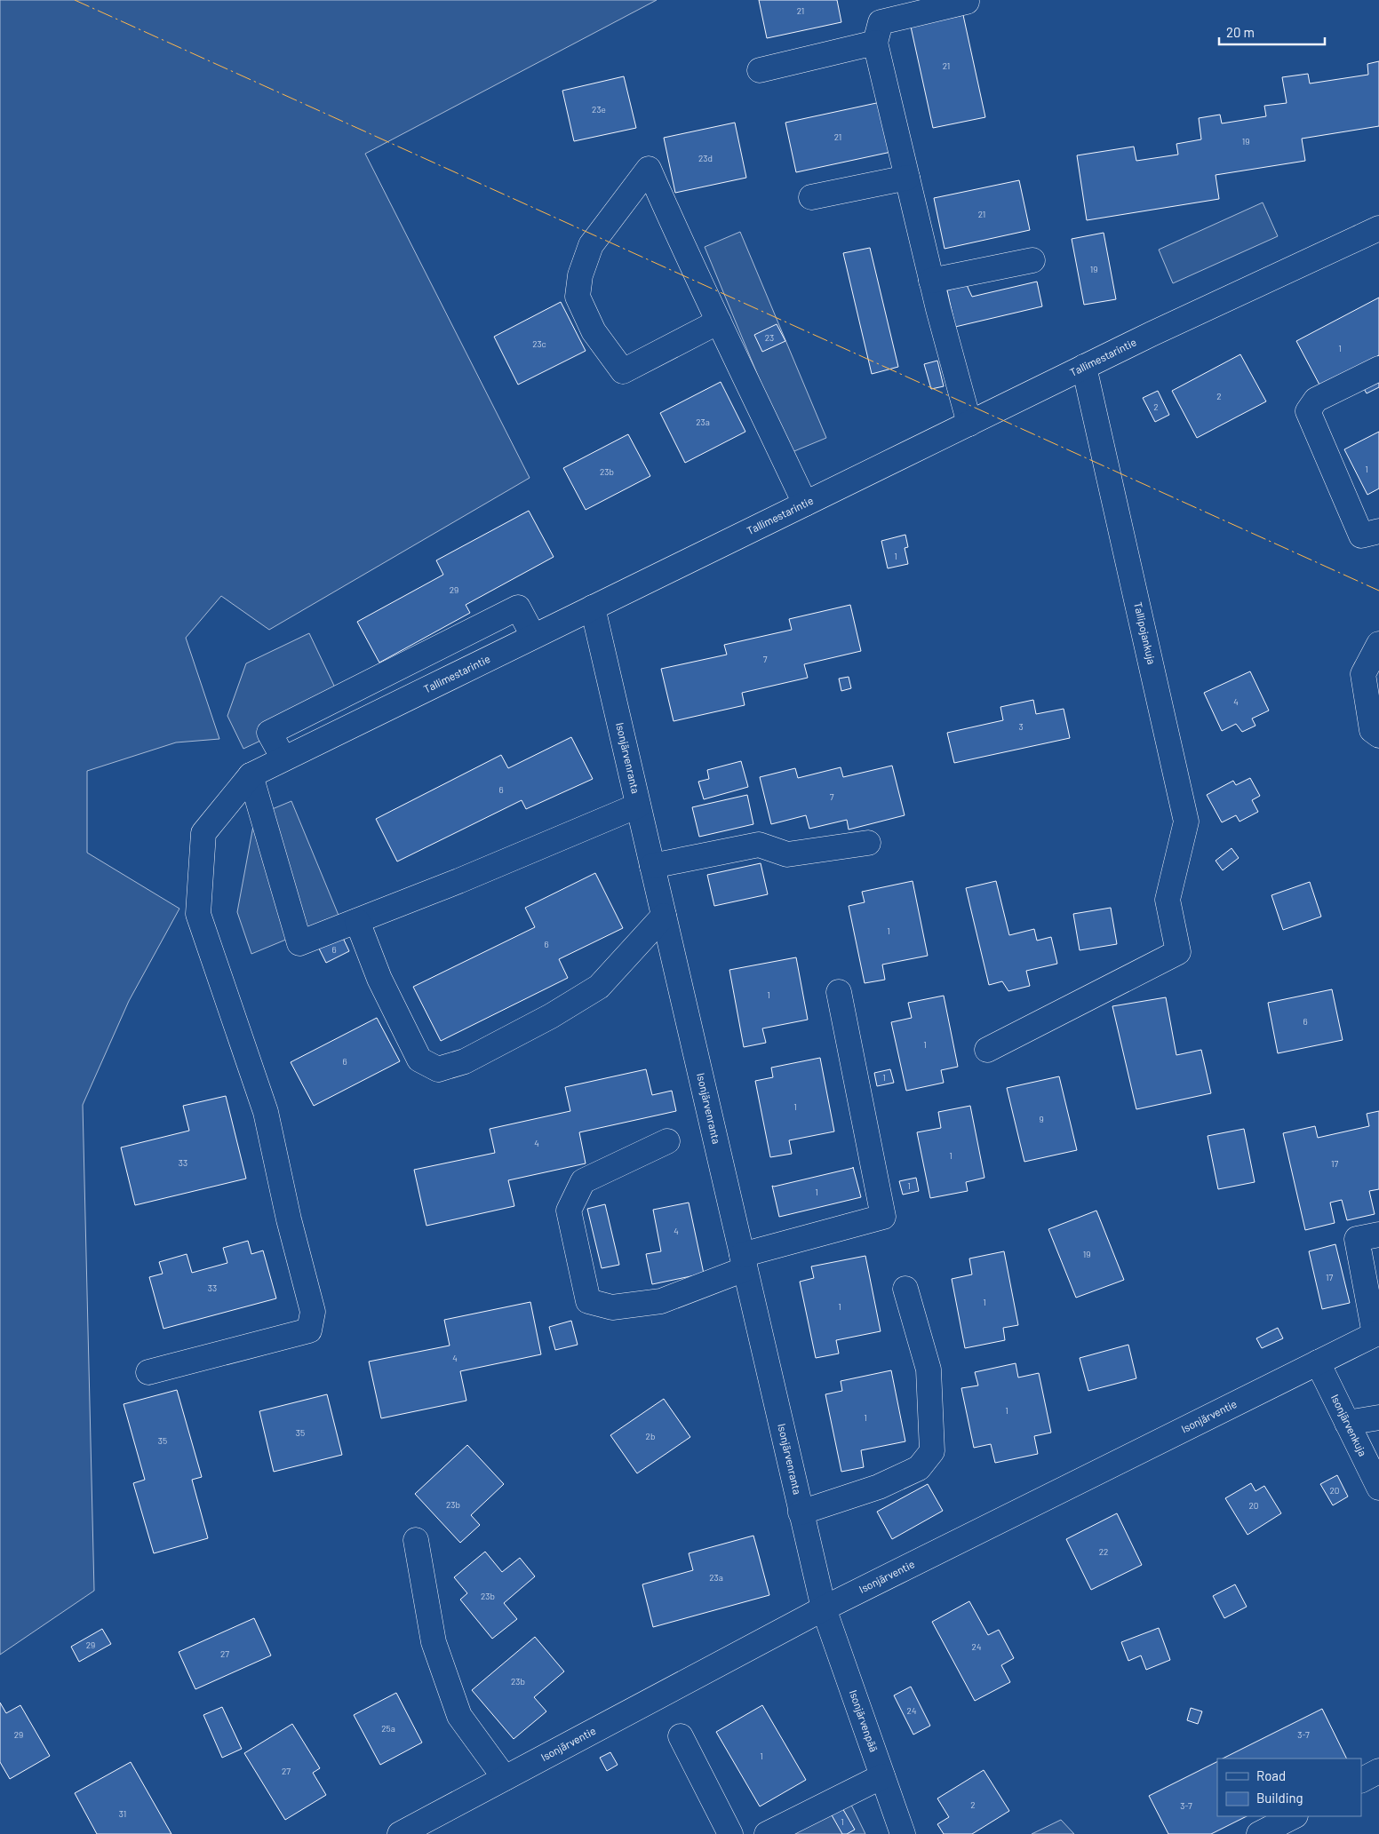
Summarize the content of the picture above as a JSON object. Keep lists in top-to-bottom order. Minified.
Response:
{"streets":{"street":["Tallimestarintie","Tallipojankuja","Isonjärvenranta","Isonjärventie","Isonjärvenkuja","Isonjärvenpää"]},"crossings":[["Tallimestarintie","Tallipojankuja"],["Tallimestarintie","Isonjärvenranta"],["Isonjärvenranta","Isonjärventie"],["Isonjärvenranta","Isonjärvenpää"],["Isonjärventie","Isonjärvenkuja"],["Isonjärventie","Isonjärvenpää"]],"house_numbers":["21","21","23e","21","19","23d","21","19","23","23c","1","2","2","23a","1","23b","1","29","7","4","3","6","7","1","6","6","1","6","1","6","1","1","9","4","1","33","17","1","1","4","19","17","33","1","1","4","1","1","35","2b","35","20","23b","20","22","23a","23b","29","24","27","23b","24","25a","29","3-7","1","27","2","3-7","31","1"],"legend":["Road","Building"],"scale_bar":"20 m"}
